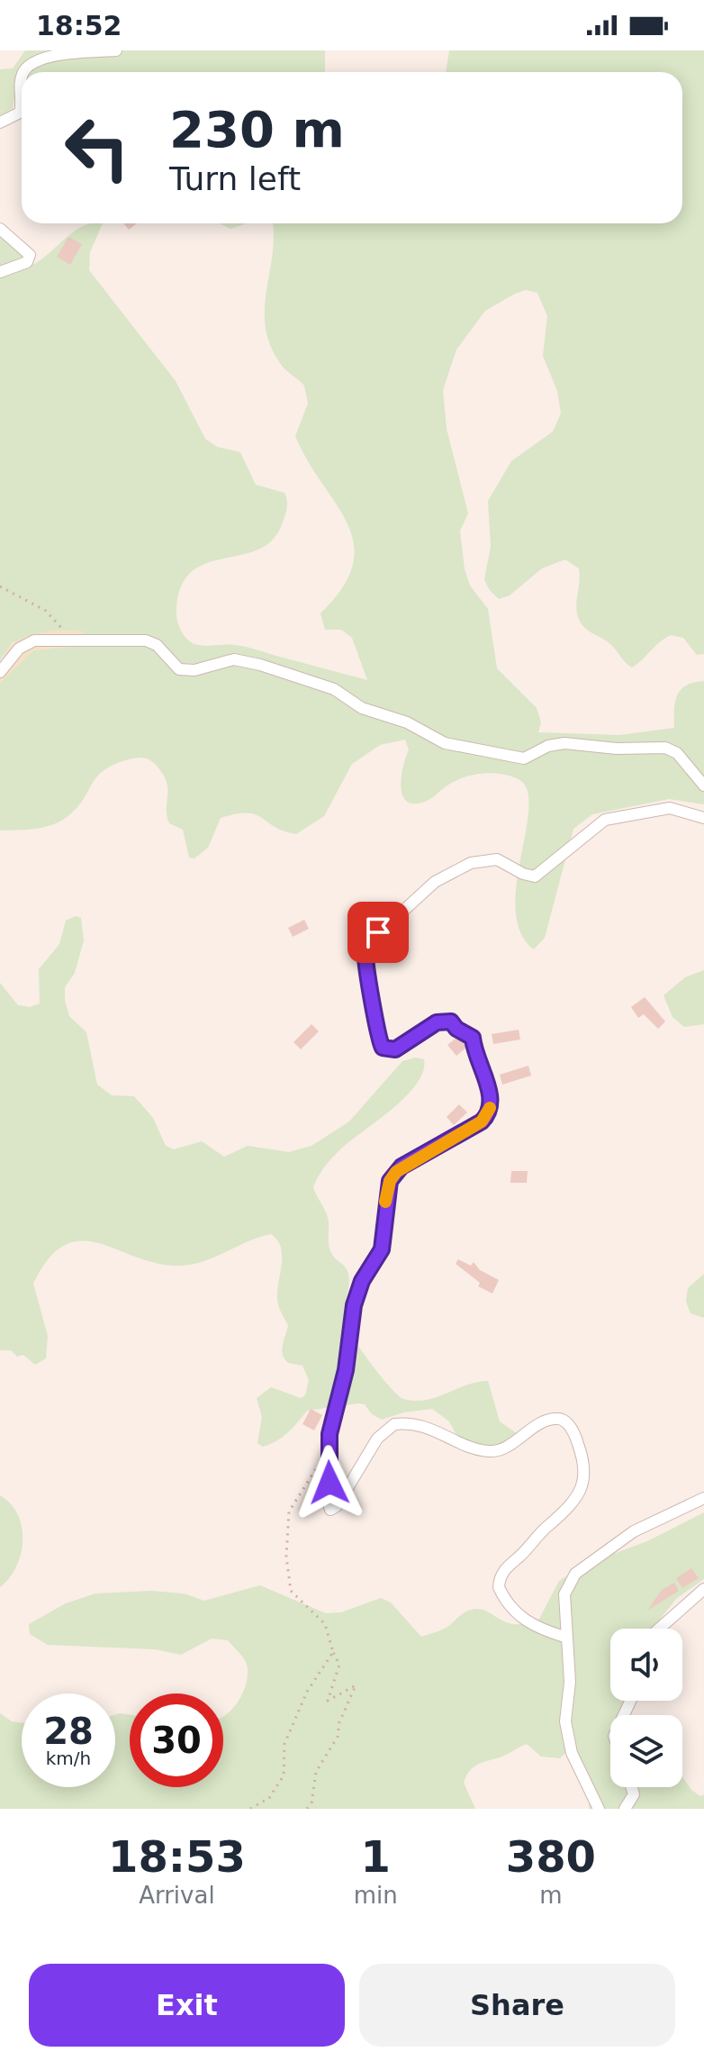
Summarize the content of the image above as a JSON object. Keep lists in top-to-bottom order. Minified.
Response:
{"page":{"status":"18:52","turn":["230 m","Turn left"],"speed":"28 km/h","limit":"30","eta":["18:53","Arrival","1","min","380","m"],"buttons":["Exit","Share"]}}
